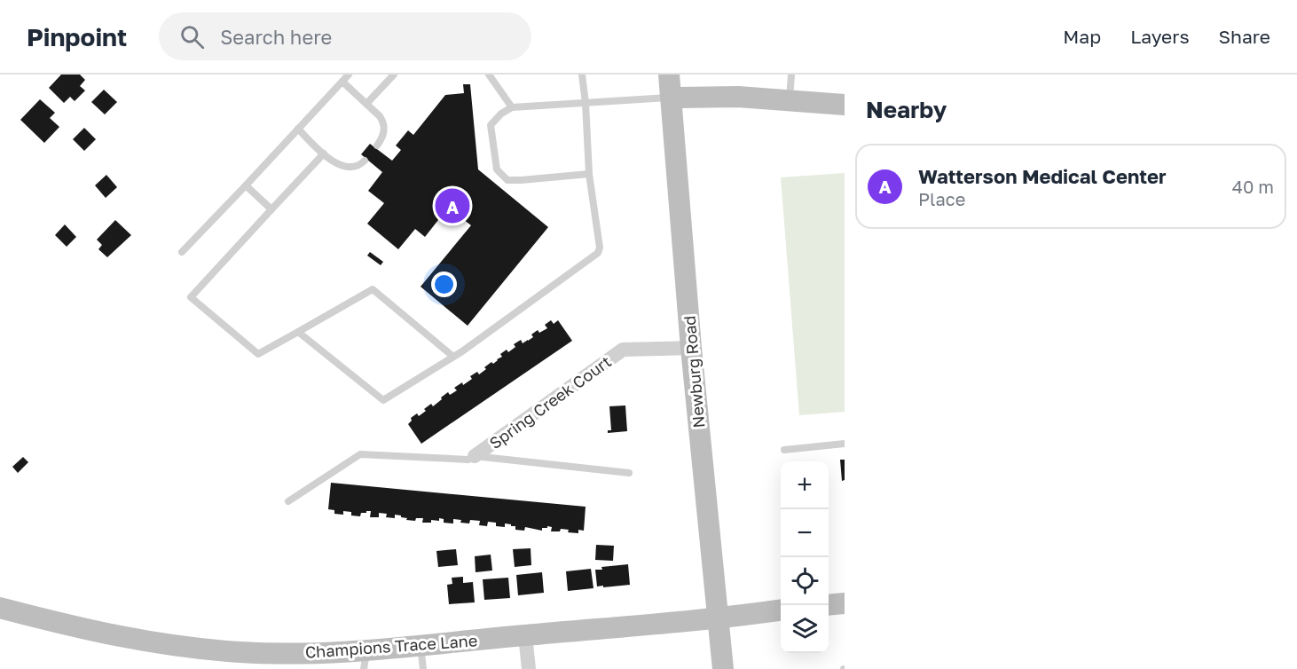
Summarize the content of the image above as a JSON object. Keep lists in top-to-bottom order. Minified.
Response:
{"streets":{"street":["Newburg Road","Spring Creek Court","Champions Trace Lane"]},"crossings":[["Newburg Road","Spring Creek Court"],["Newburg Road","Champions Trace Lane"]],"page":{"header":"Pinpoint","search":"Search here","nav":["Map","Layers","Share"],"heading":"Nearby","list":[{"mark":"A","name":"Watterson Medical Center","note":"Place","value":"40 m"}],"pins":"A","map_buttons":["+","−"]}}
